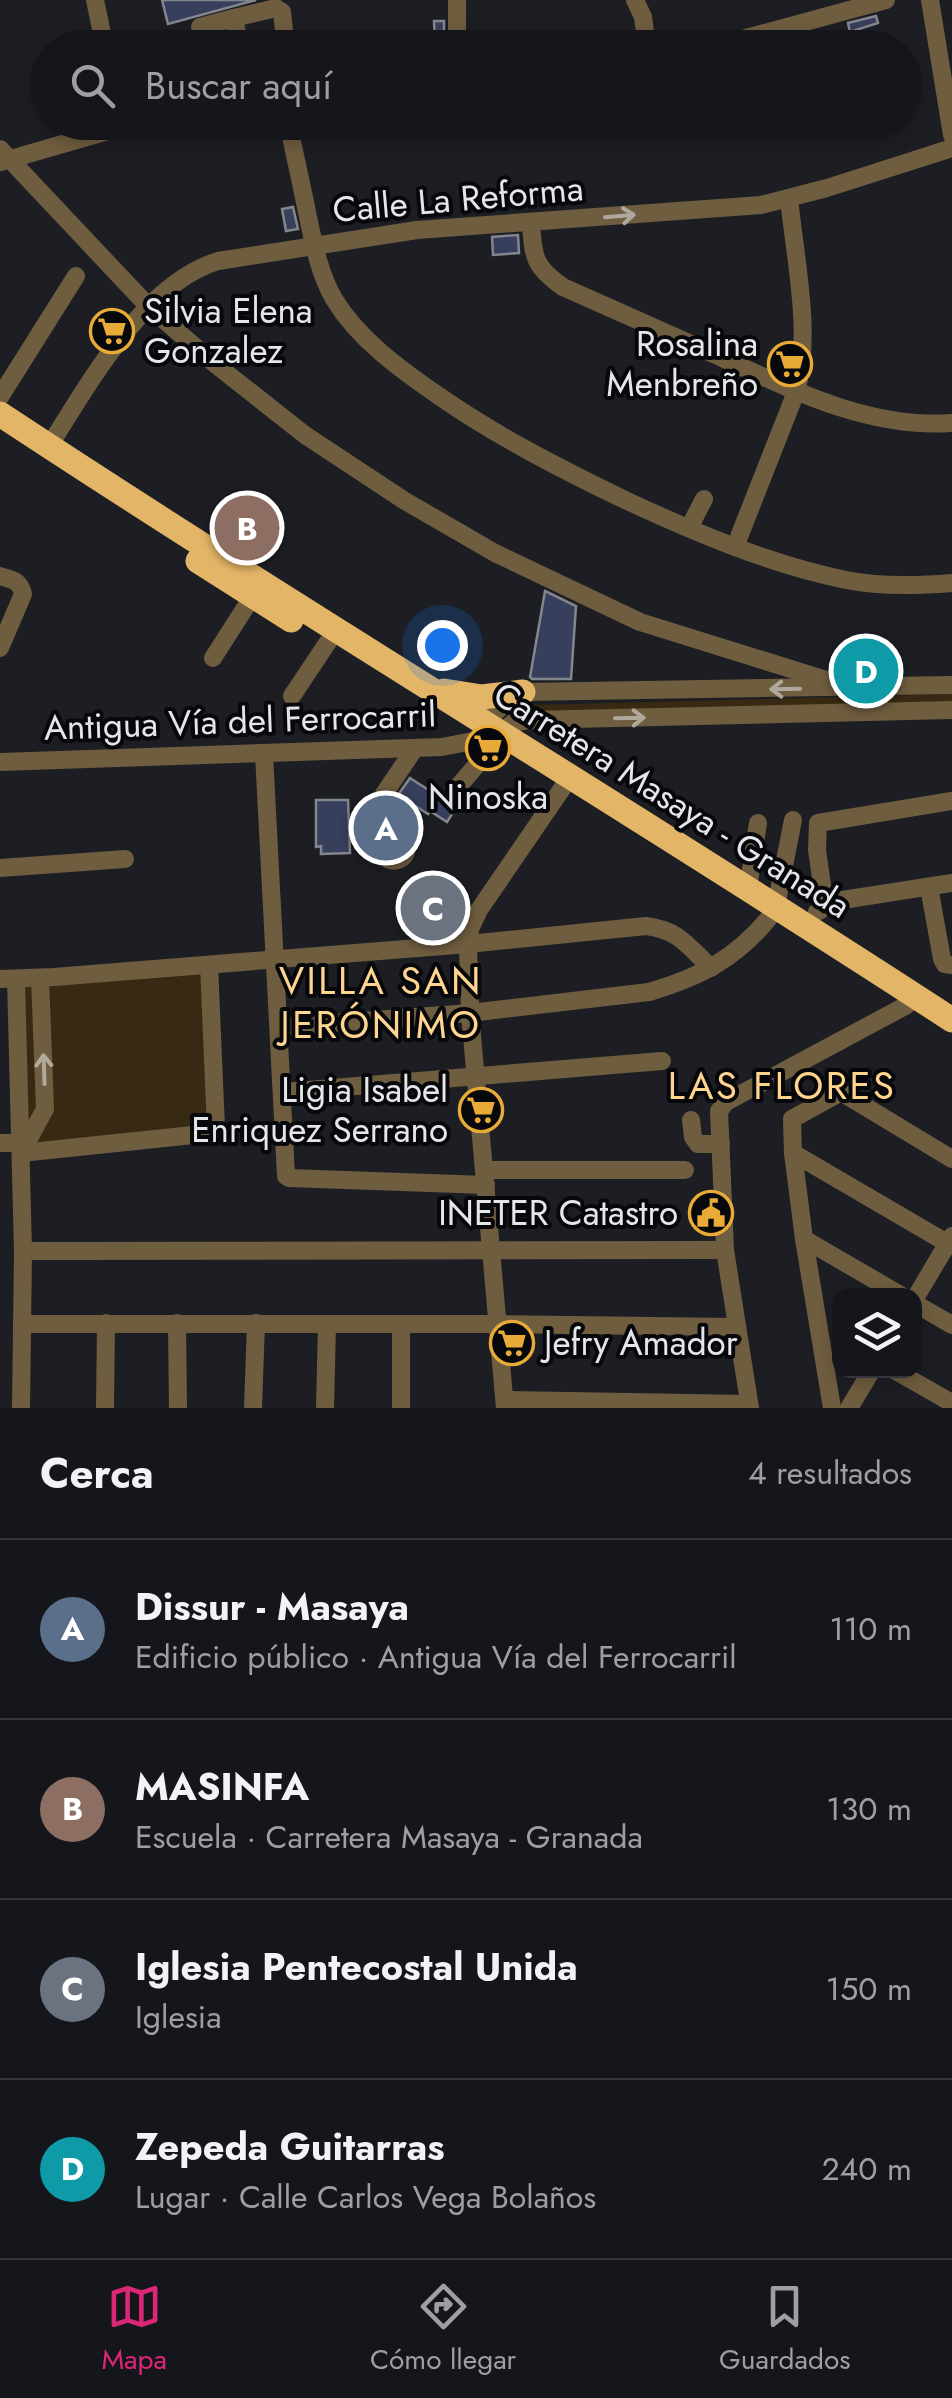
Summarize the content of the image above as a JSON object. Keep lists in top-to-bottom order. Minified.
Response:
{"streets":{"highway":["Carretera Masaya - Granada"],"street":["Calle La Reforma","Antigua Vía del Ferrocarril"]},"crossings":[["Calle La Reforma","Carretera Masaya - Granada"],["Antigua Vía del Ferrocarril","Carretera Masaya - Granada"]],"districts":["VILLA SAN JERÓNIMO","LAS FLORES"],"places":{"supermarket":["Silvia Elena Gonzalez","Rosalina Menbreño","Ninoska","Ligia Isabel Enriquez Serrano","Jefry Amador"],"public building":["INETER Catastro"]},"page":{"search":"Buscar aquí","pins":["B","D","A","C"],"heading":["Cerca","4 resultados"],"list":[{"mark":"A","name":"Dissur - Masaya","note":"Edificio público · Antigua Vía del Ferrocarril","value":"110 m"},{"mark":"B","name":"MASINFA","note":"Escuela · Carretera Masaya - Granada","value":"130 m"},{"mark":"C","name":"Iglesia Pentecostal Unida","note":"Iglesia","value":"150 m"},{"mark":"D","name":"Zepeda Guitarras","note":"Lugar · Calle Carlos Vega Bolaños","value":"240 m"}],"nav":["Mapa","Cómo llegar","Guardados"]}}
